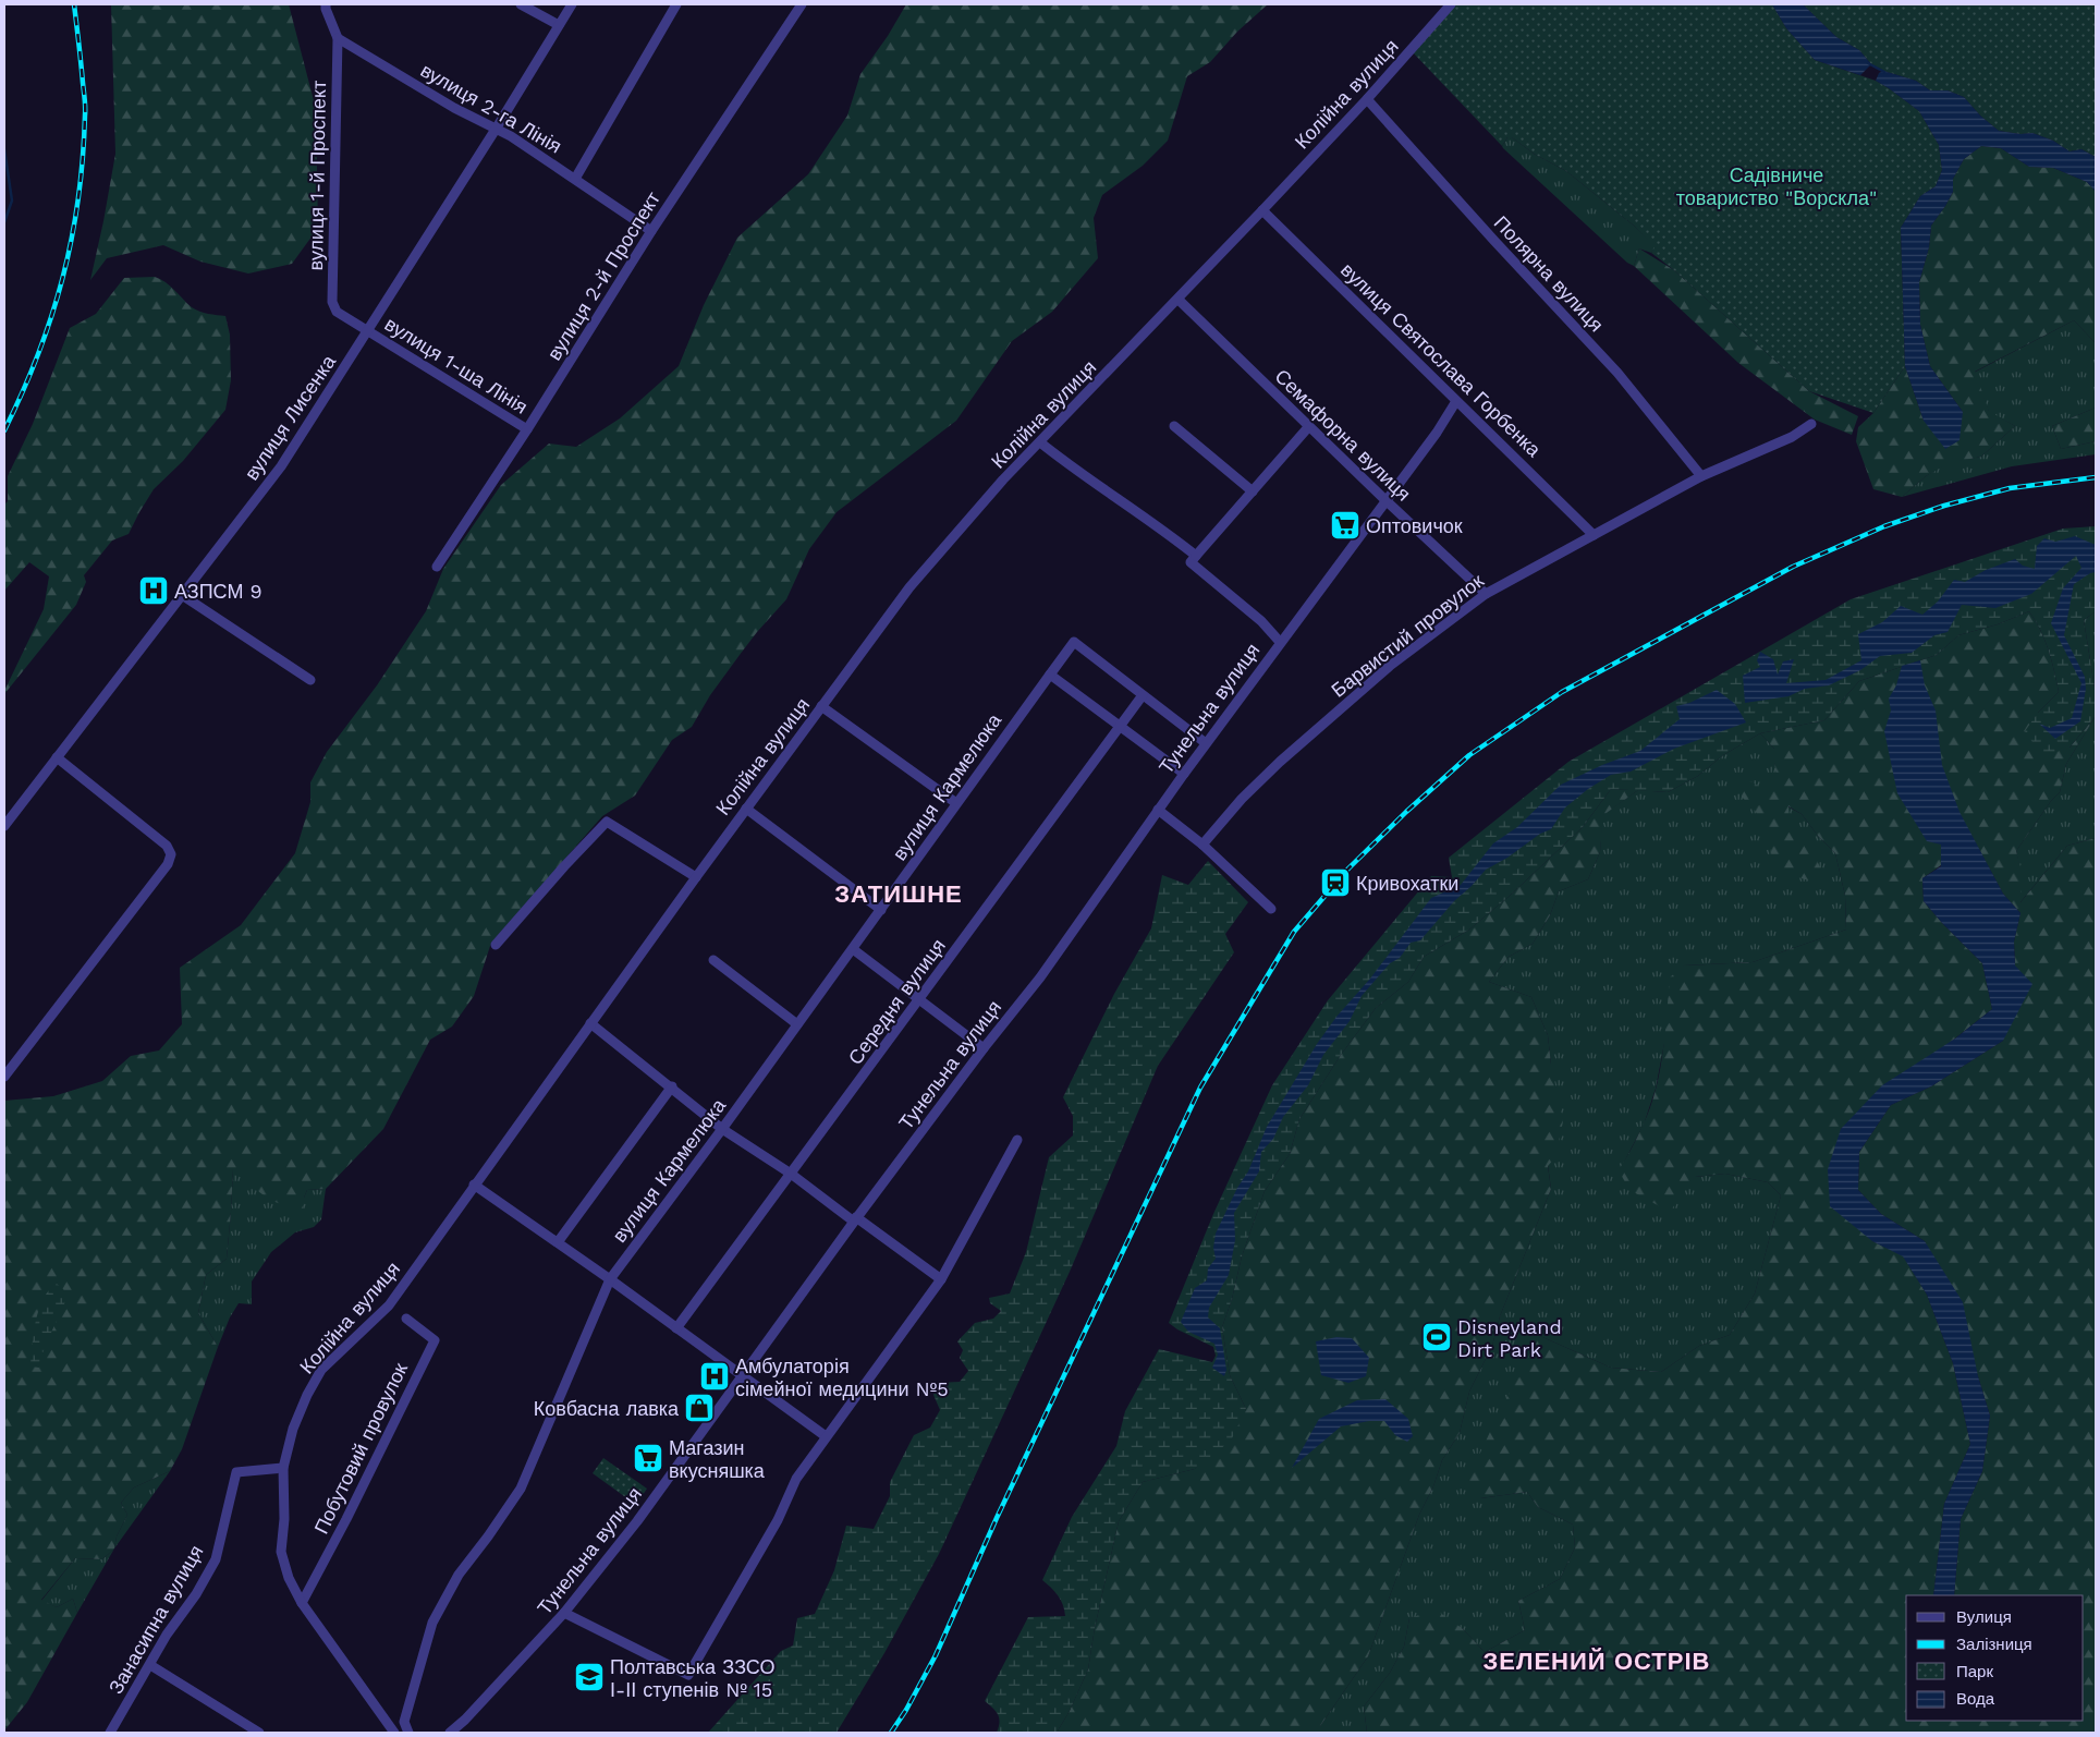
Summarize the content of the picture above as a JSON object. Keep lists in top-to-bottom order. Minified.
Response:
{"streets":{"street":["Колійна вулиця","вулиця 2-га Лінія","вулиця 1-й Проспект","Полярна вулиця","вулиця 2-й Проспект","вулиця Святослава Горбенка","вулиця 1-ша Лінія","вулиця Лисенка","Семафорна вулиця","Барвистий провулок","Тунельна вулиця","вулиця Кармелюка","Середня вулиця","Побутовий провулок","Занасипна вулиця"]},"crossings":[["Колійна вулиця","Полярна вулиця"],["Колійна вулиця","вулиця Святослава Горбенка"],["Колійна вулиця","Семафорна вулиця"],["Колійна вулиця","Побутовий провулок"],["Колійна вулиця","Занасипна вулиця"],["вулиця 2-га Лінія","вулиця 1-й Проспект"],["вулиця 2-га Лінія","вулиця 2-й Проспект"],["вулиця 2-га Лінія","вулиця Лисенка"],["вулиця 1-й Проспект","вулиця 1-ша Лінія"],["вулиця 1-й Проспект","вулиця Лисенка"],["Полярна вулиця","Барвистий провулок"],["вулиця 2-й Проспект","вулиця 1-ша Лінія"],["вулиця Святослава Горбенка","Барвистий провулок"],["вулиця Святослава Горбенка","Тунельна вулиця"],["вулиця 1-ша Лінія","вулиця Лисенка"],["Семафорна вулиця","Барвистий провулок"],["Семафорна вулиця","Тунельна вулиця"],["вулиця Кармелюка","Середня вулиця"]],"districts":["ЗАТИШНЕ","ЗЕЛЕНИЙ ОСТРІВ"],"parks":["Садівниче товариство \"Ворскла\""],"places":{"supermarket":["Оптовичок","Магазин вкусняшка"],"hospital":["АЗПСМ 9","Амбулаторія сімейної медицини №5"],"station":["Кривохатки"],"sports":["Disneyland Dirt Park"],"shop":["Ковбасна лавка"],"school or university":["Полтавська ЗЗСО І-ІІ ступенів № 15"]},"legend":["Вулиця","Залізниця","Парк","Вода"]}
